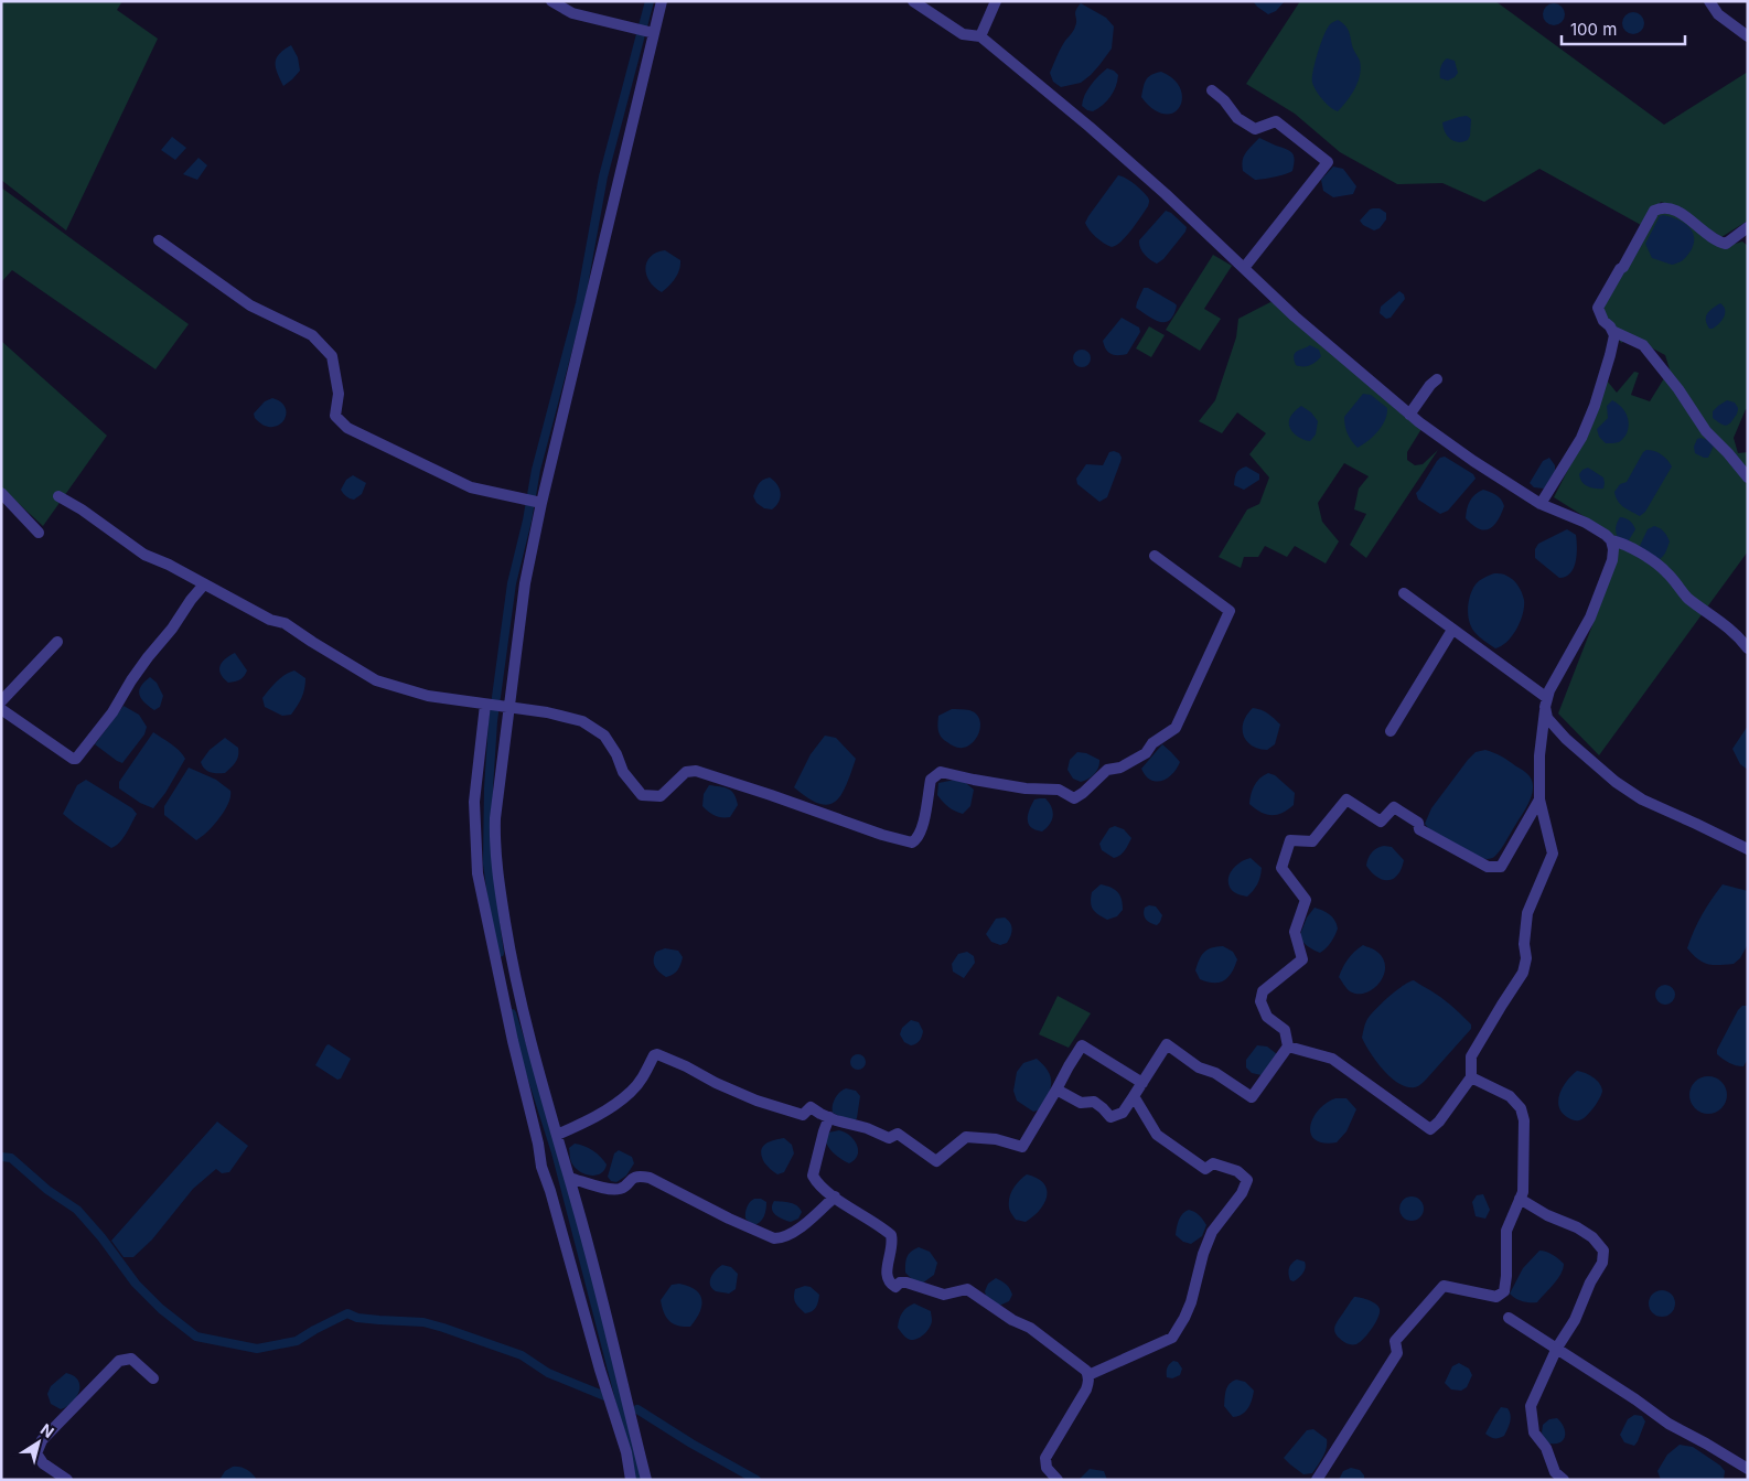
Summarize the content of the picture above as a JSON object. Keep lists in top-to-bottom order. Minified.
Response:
{"scale_bar":"100 m","north":"top right"}
